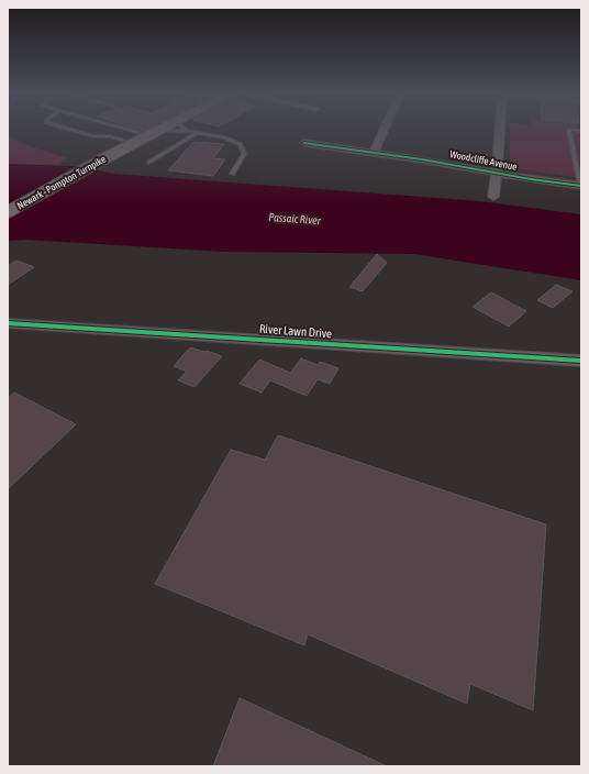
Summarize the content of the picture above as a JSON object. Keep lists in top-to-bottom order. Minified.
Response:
{"streets":{"main road":["Newark - Pompton Turnpike"],"street":["Woodcliffe Avenue","River Lawn Drive"]},"water":["Passaic River"]}
